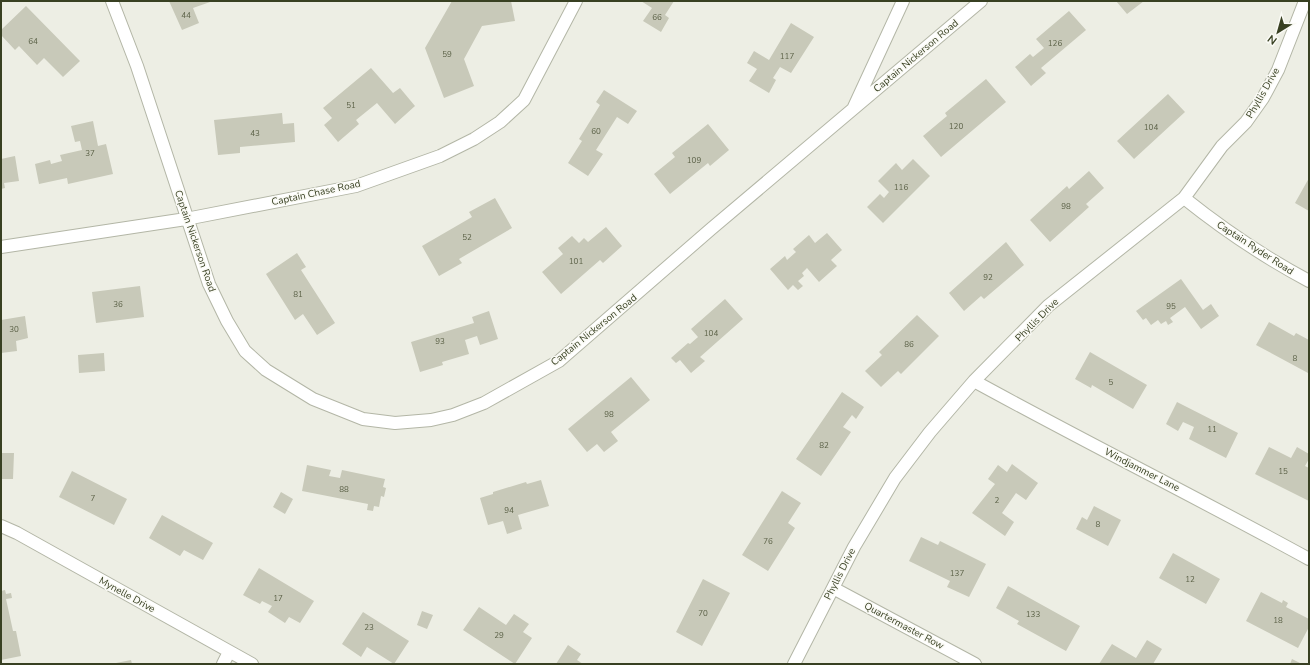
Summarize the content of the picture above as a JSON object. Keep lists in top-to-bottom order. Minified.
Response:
{"streets":{"street":["Captain Nickerson Road","Phyllis Drive","Captain Chase Road","Captain Ryder Road","Windjammer Lane","Mynelle Drive","Quartermaster Row"]},"crossings":[["Captain Nickerson Road","Captain Chase Road"],["Phyllis Drive","Captain Ryder Road"],["Phyllis Drive","Windjammer Lane"],["Phyllis Drive","Quartermaster Row"]],"house_numbers":["44","66","64","126","59","117","51","120","104","60","43","37","109","116","98","52","101","92","81","36","95","30","104","93","86","8","5","98","11","82","15","88","7","2","94","8","76","137","12","17","70","133","18","23","29"],"north":"bottom left"}
